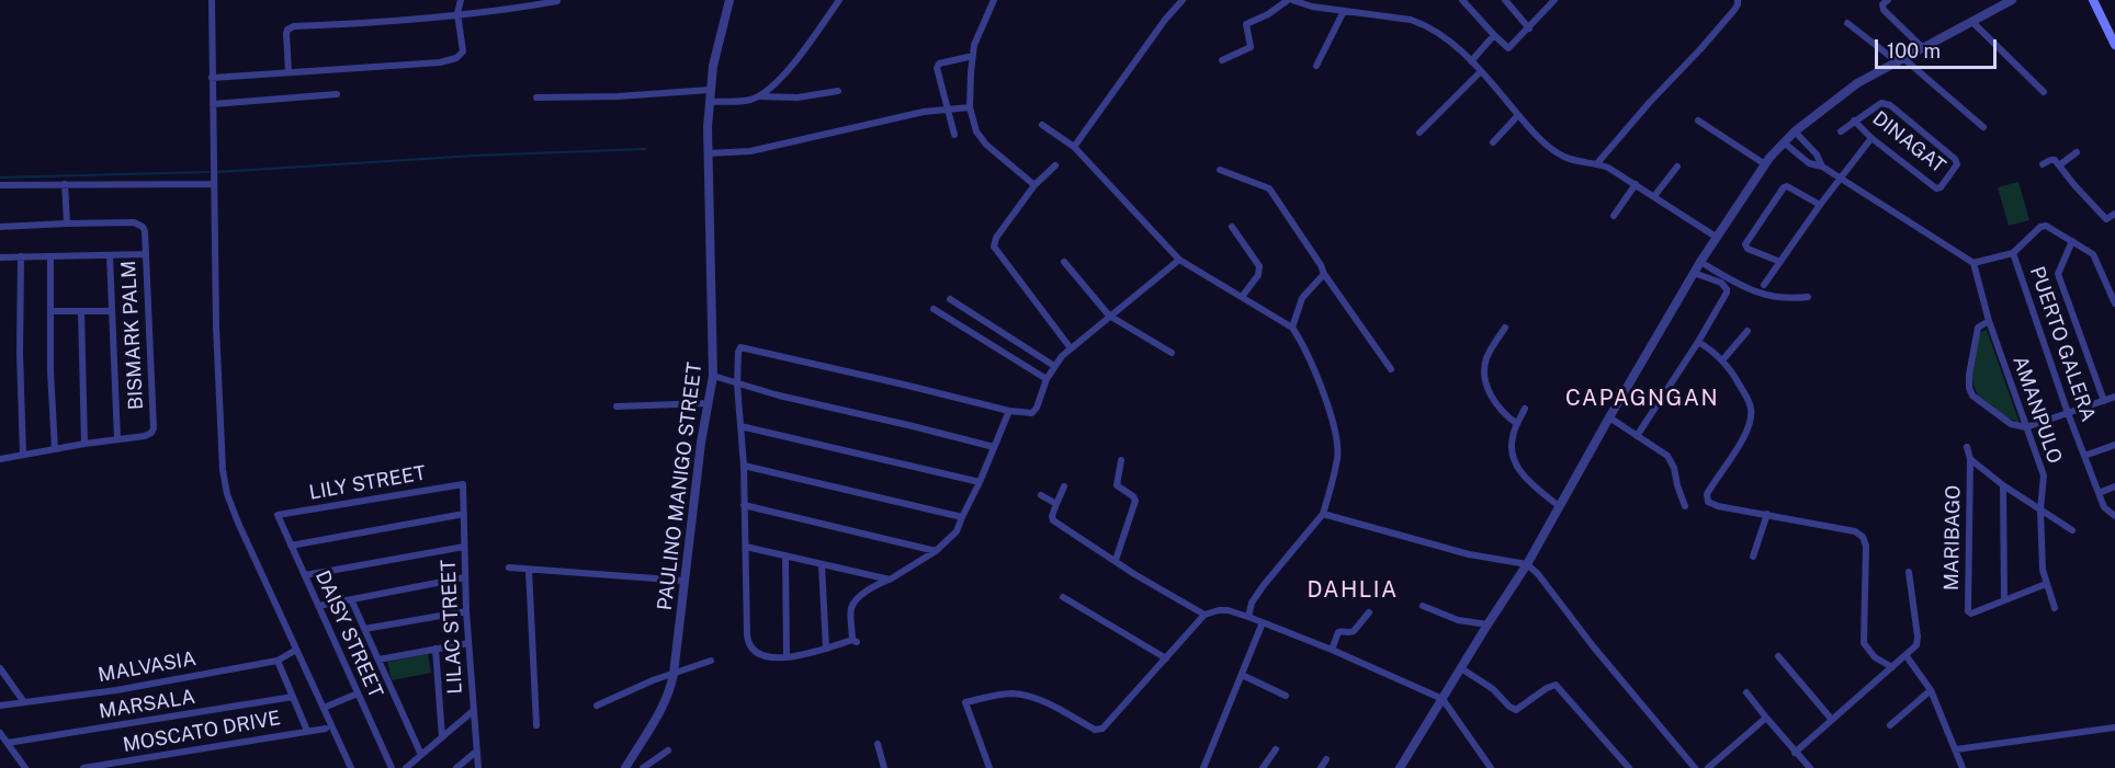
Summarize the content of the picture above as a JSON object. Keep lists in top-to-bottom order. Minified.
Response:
{"streets":{"street":["DINAGAT","BISMARK PALM","PUERTO GALERA","AMANPULO","LILY STREET","PAULINO MANIGO STREET","MARIBAGO","LILAC STREET","DAISY STREET","MALVASIA","MARSALA","MOSCATO DRIVE"]},"crossings":[["AMANPULO","MARIBAGO"],["LILY STREET","LILAC STREET"],["LILY STREET","DAISY STREET"]],"districts":["CAPAGNGAN","DAHLIA"],"scale_bar":"100 m"}
